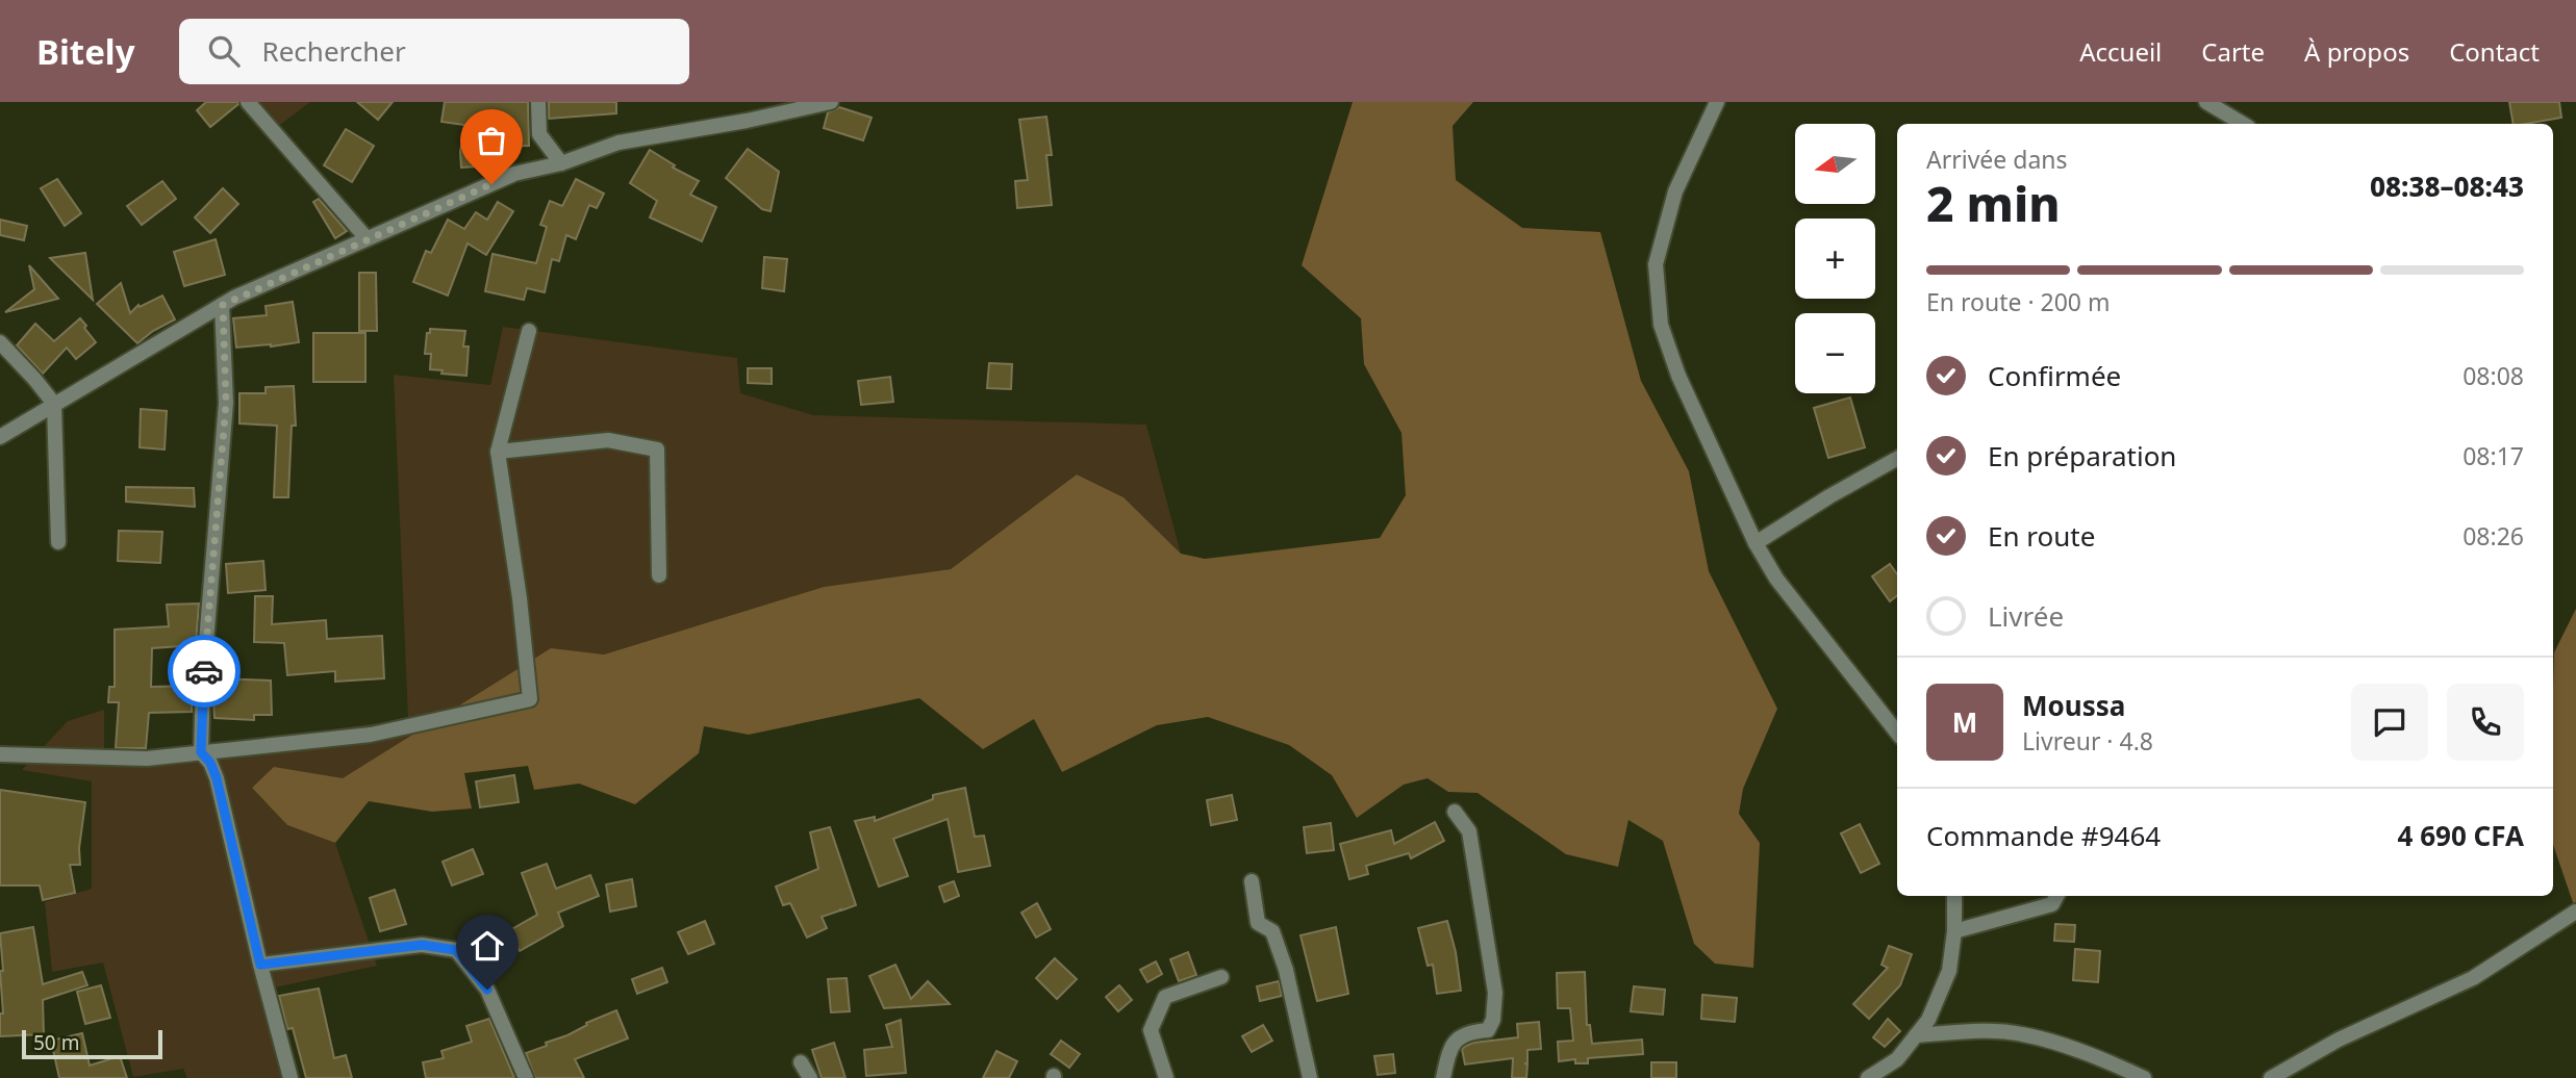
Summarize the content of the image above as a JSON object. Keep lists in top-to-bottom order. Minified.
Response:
{"scale_bar":"50 m","north":"left","page":{"header":"Bitely","search":"Rechercher","nav":["Accueil","Carte","À propos","Contact"],"map_buttons":["+","−"],"heading":["2 min","Arrivée dans","08:38–08:43"],"panel":["Moussa","Livreur · 4.8","Commande #9464","4 690 CFA"],"bar":"En route · 200 m","list":[["Confirmée","08:08"],["En préparation","08:17"],["En route","08:26"],"Livrée"],"round":"M","scale":"50 m"}}
